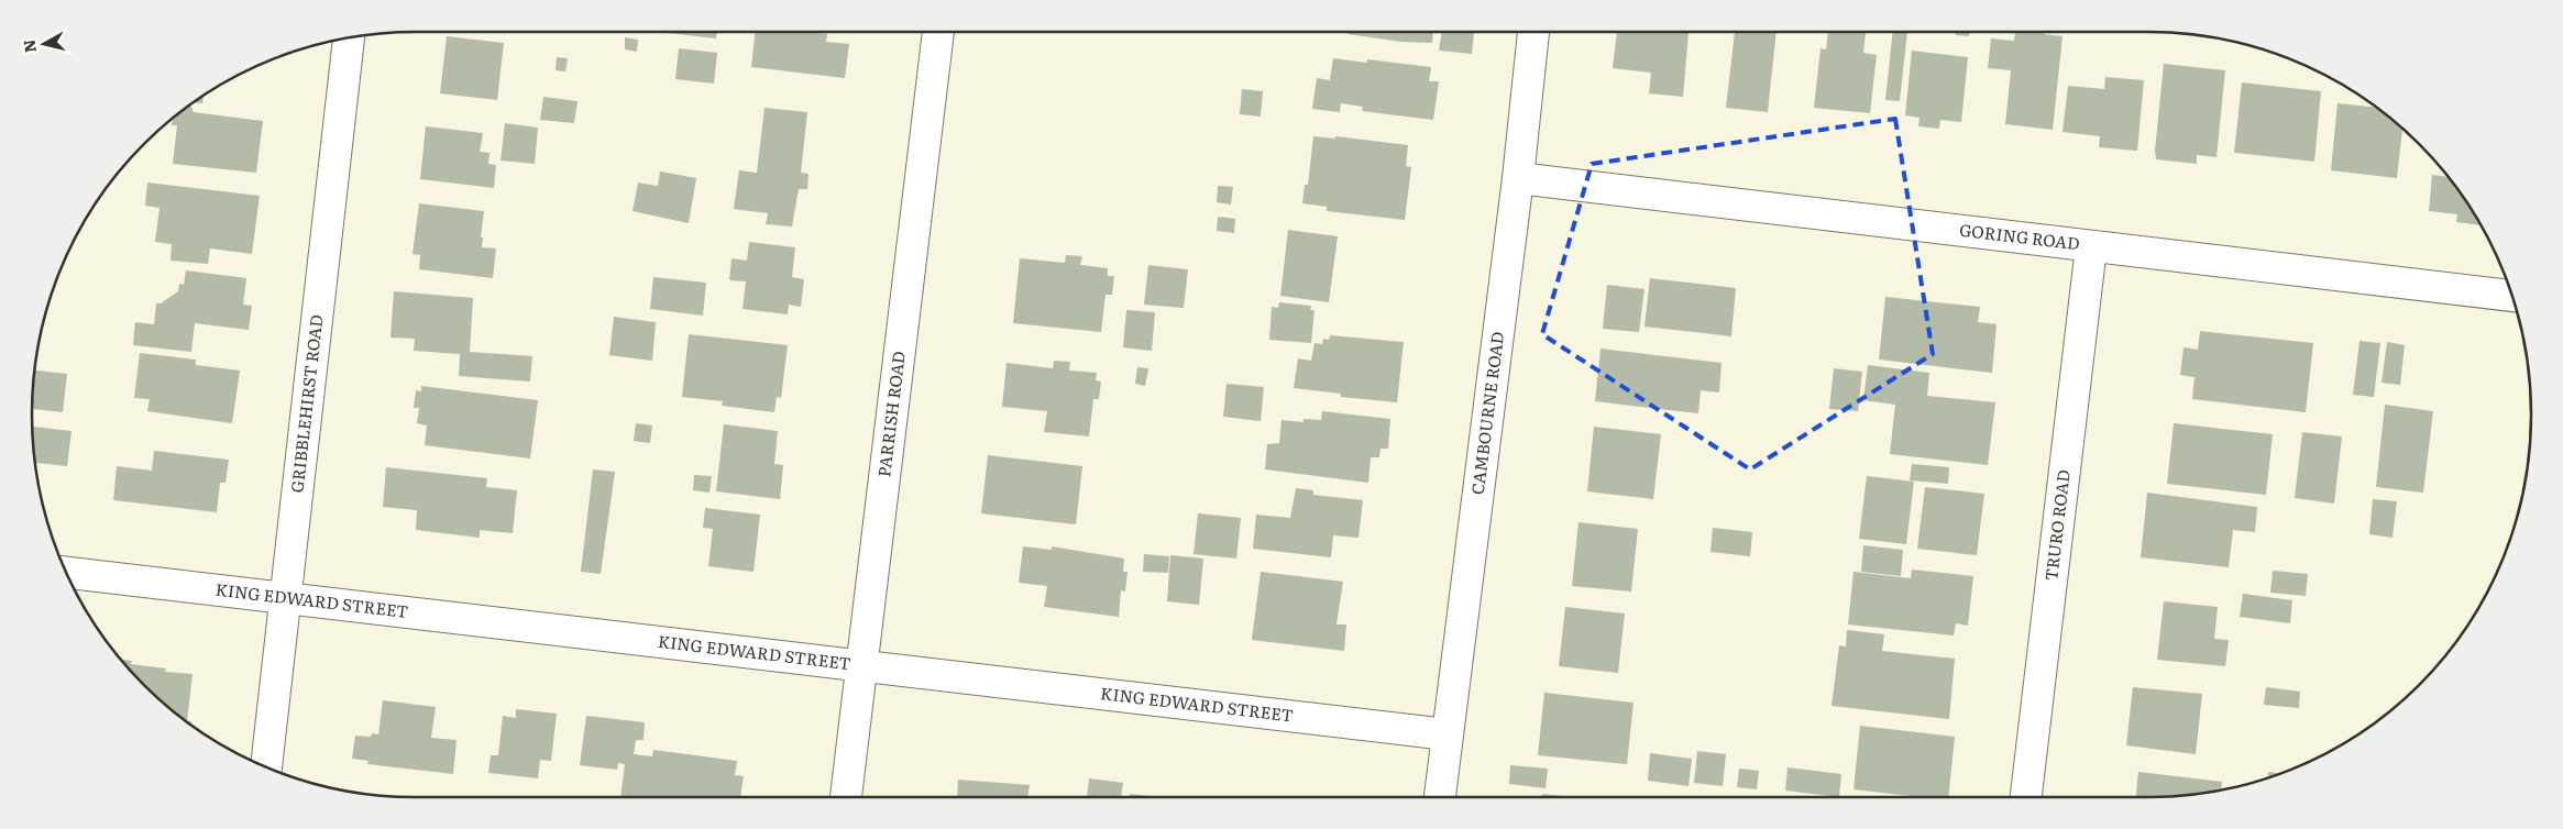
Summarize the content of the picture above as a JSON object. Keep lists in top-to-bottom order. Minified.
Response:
{"streets":{"street":["GORING ROAD","GRIBBLEHIRST ROAD","CAMBOURNE ROAD","PARRISH ROAD","TRURO ROAD","KING EDWARD STREET"]},"crossings":[["GORING ROAD","CAMBOURNE ROAD"],["GORING ROAD","TRURO ROAD"],["GRIBBLEHIRST ROAD","KING EDWARD STREET"],["CAMBOURNE ROAD","KING EDWARD STREET"],["PARRISH ROAD","KING EDWARD STREET"]],"north":"left"}
